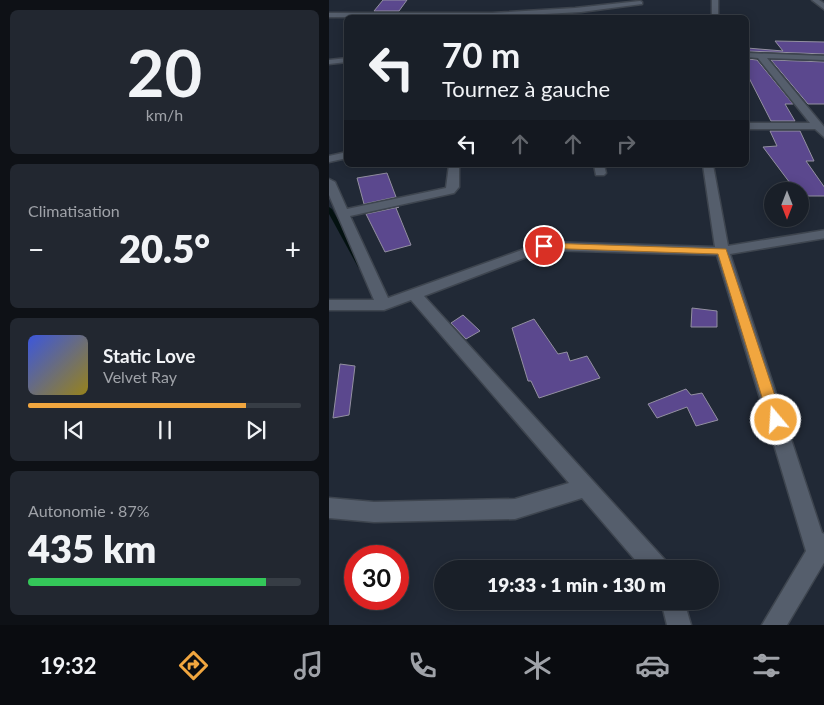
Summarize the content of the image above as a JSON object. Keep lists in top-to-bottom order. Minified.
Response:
{"north":"bottom","page":{"tile":[["20","km/h"],"Climatisation",["Autonomie · 87%","435 km"]],"turn":["70 m","Tournez à gauche"],"heat":["−","20.5°","+"],"song":["Static Love","Velvet Ray"],"limit":"30","trip":"19:33 · 1 min · 130 m","tabs":"19:32"}}
